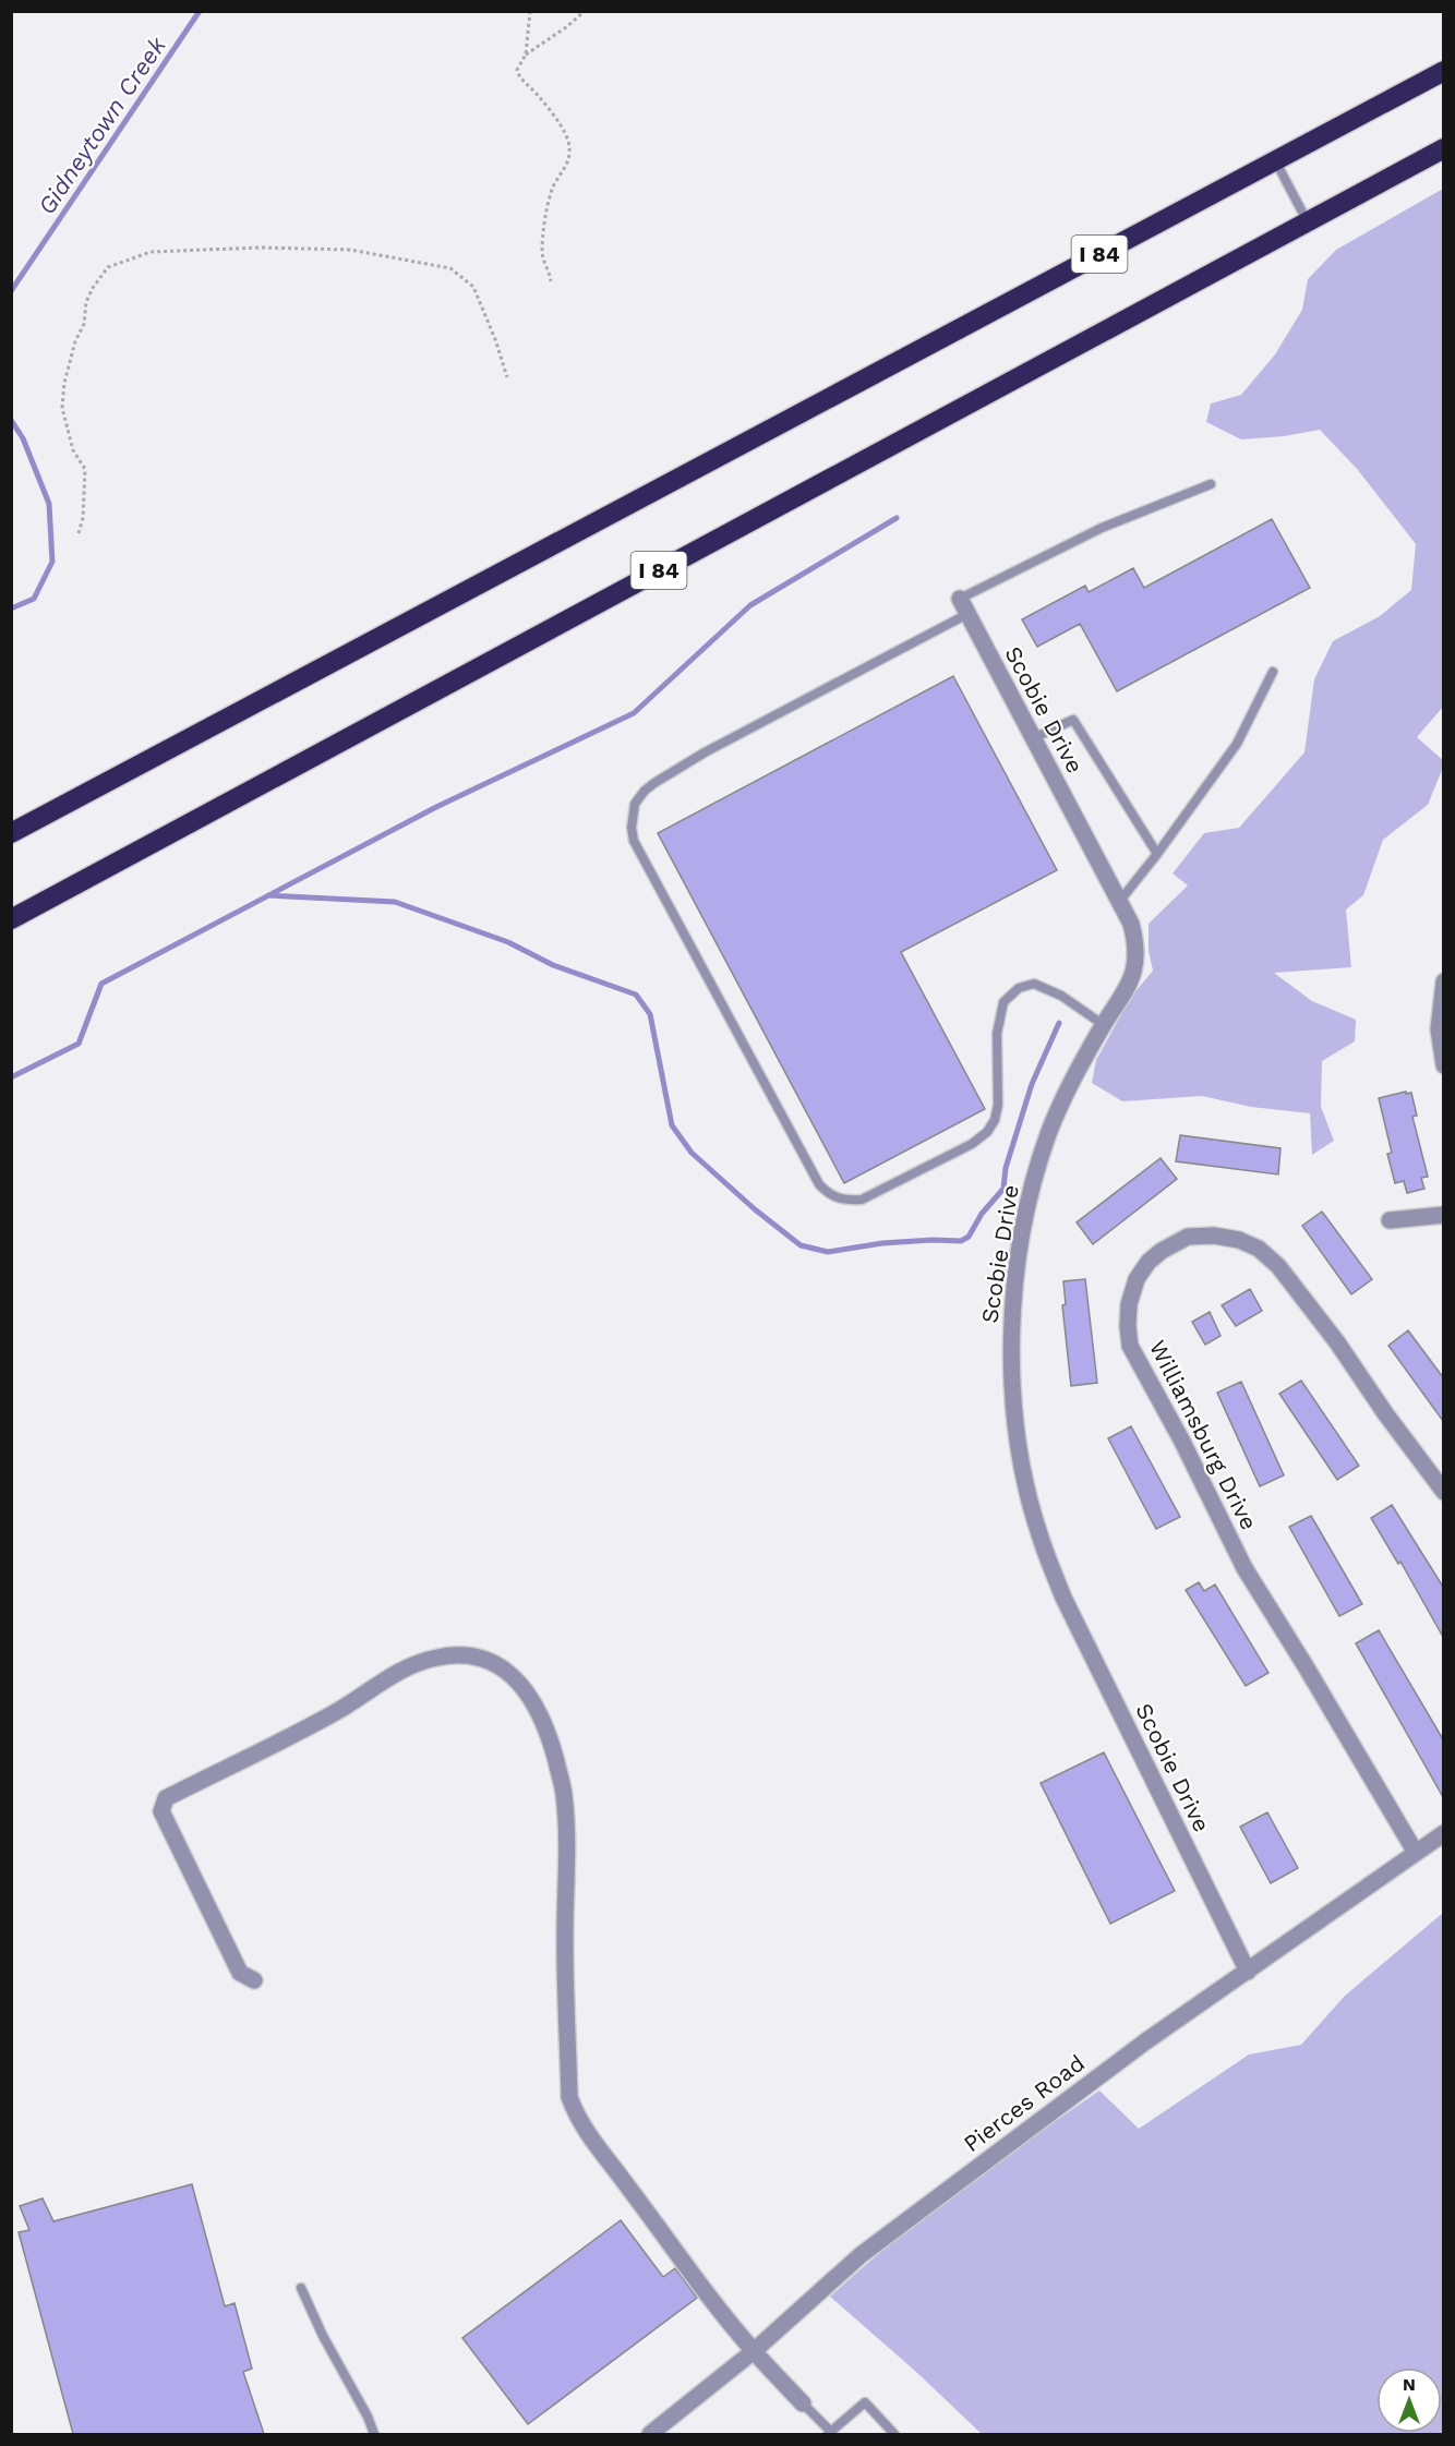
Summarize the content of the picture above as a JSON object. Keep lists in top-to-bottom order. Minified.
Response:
{"streets":{"highway":["I 84"],"street":["Scobie Drive","Williamsburg Drive","Pierces Road"]},"crossings":[["Scobie Drive","Pierces Road"],["Williamsburg Drive","Pierces Road"]],"water":["Gidneytown Creek"],"north":"top"}
